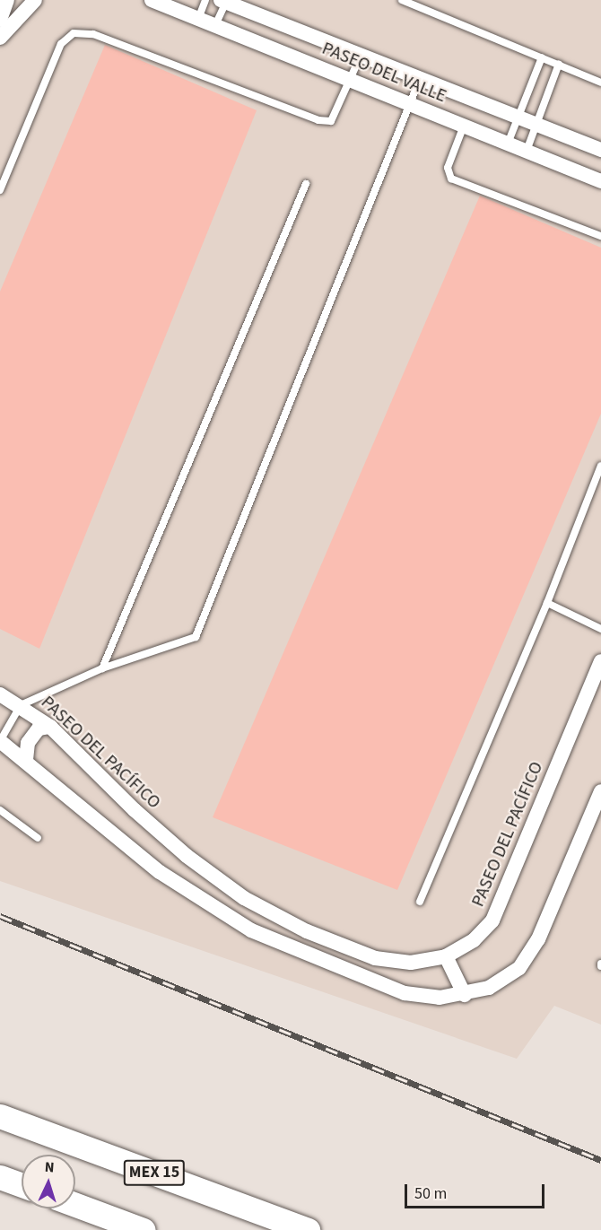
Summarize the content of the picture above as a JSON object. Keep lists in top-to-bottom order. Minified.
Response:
{"streets":{"highway":["MEX 15"],"street":["PASEO DEL VALLE","PASEO DEL PACÍFICO"]},"scale_bar":"50 m","north":"top"}
